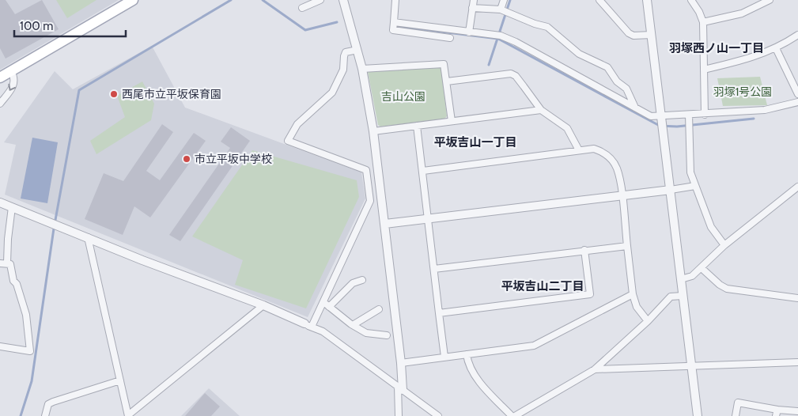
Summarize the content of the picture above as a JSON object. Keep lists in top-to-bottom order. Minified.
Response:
{"districts":["羽塚西ノ山一丁目","平坂吉山一丁目","平坂吉山二丁目"],"parks":["羽塚1号公園","吉山公園"],"places":["西尾市立平坂保育園","市立平坂中学校"],"scale_bar":"100 m"}
